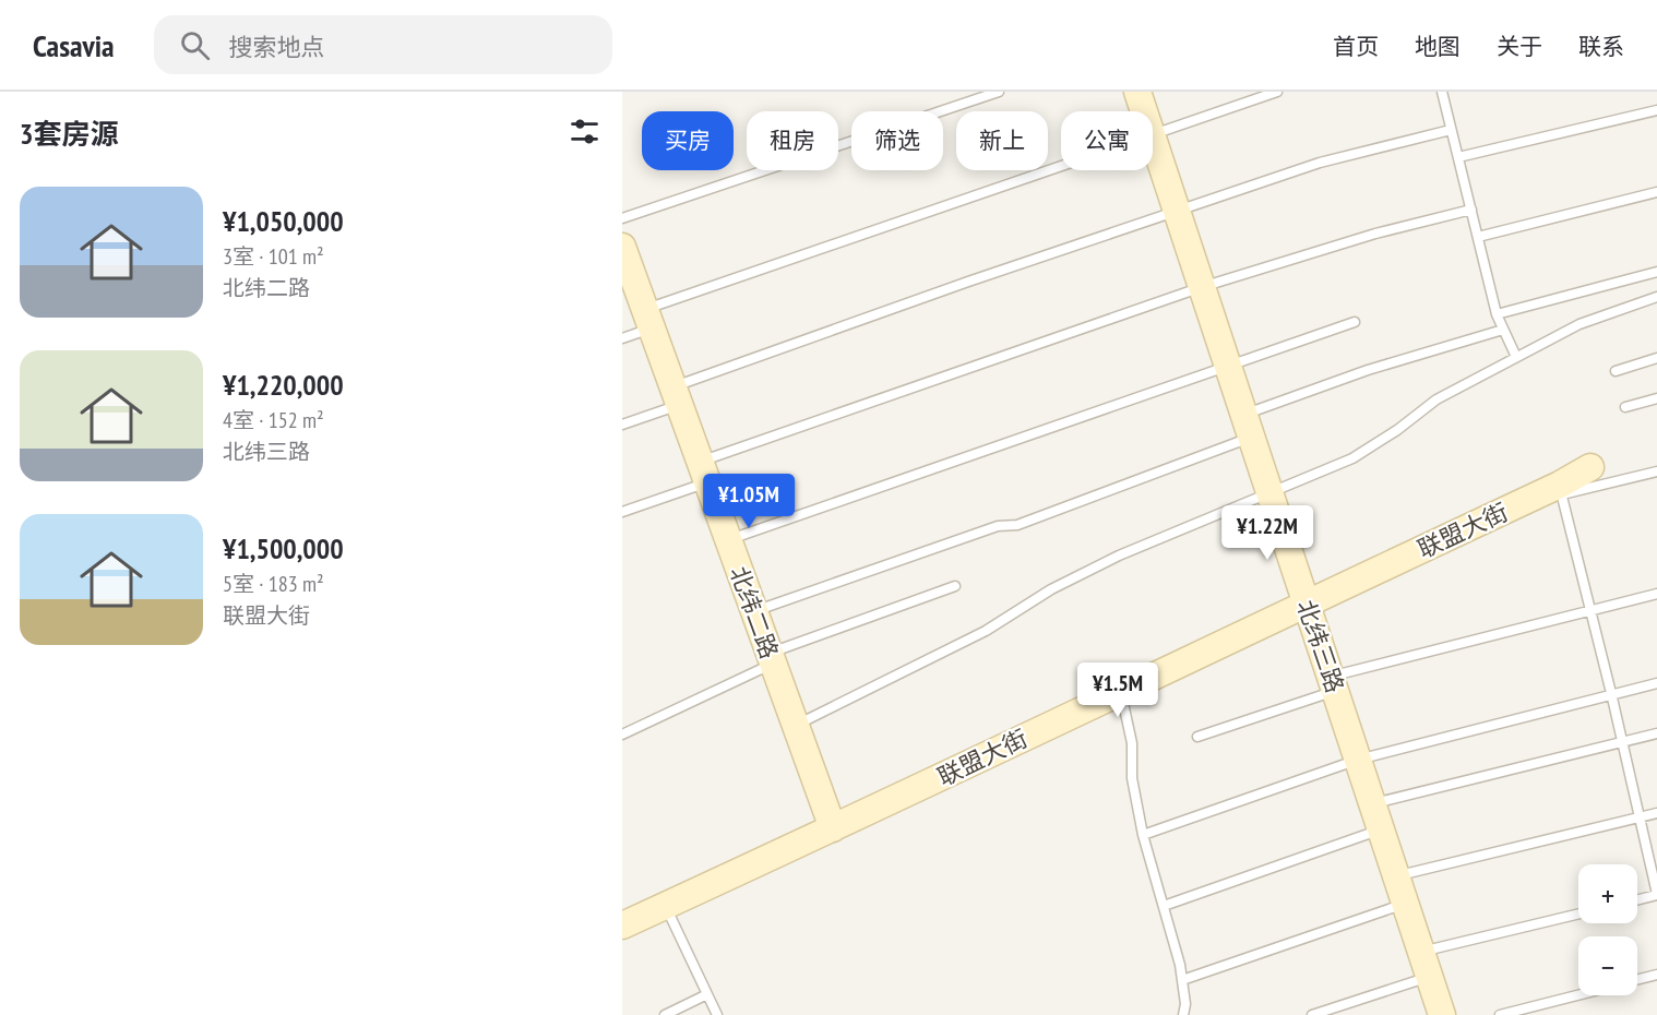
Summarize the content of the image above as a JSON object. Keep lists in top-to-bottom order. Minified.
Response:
{"streets":{"street":["联盟大街","北纬二路","北纬三路"]},"crossings":[["联盟大街","北纬二路"],["联盟大街","北纬三路"]],"page":{"header":"Casavia","search":"搜索地点","nav":["首页","地图","关于","联系"],"heading":"3套房源","chip":["买房","租房","筛选","新上","公寓"],"list":[{"name":"¥1,050,000","note":"3室 · 101 m² · 北纬二路"},{"name":"¥1,220,000","note":"4室 · 152 m² · 北纬三路"},{"name":"¥1,500,000","note":"5室 · 183 m² · 联盟大街"}],"price":["¥1.05M","¥1.22M","¥1.5M"],"map_buttons":["+","−"]}}
